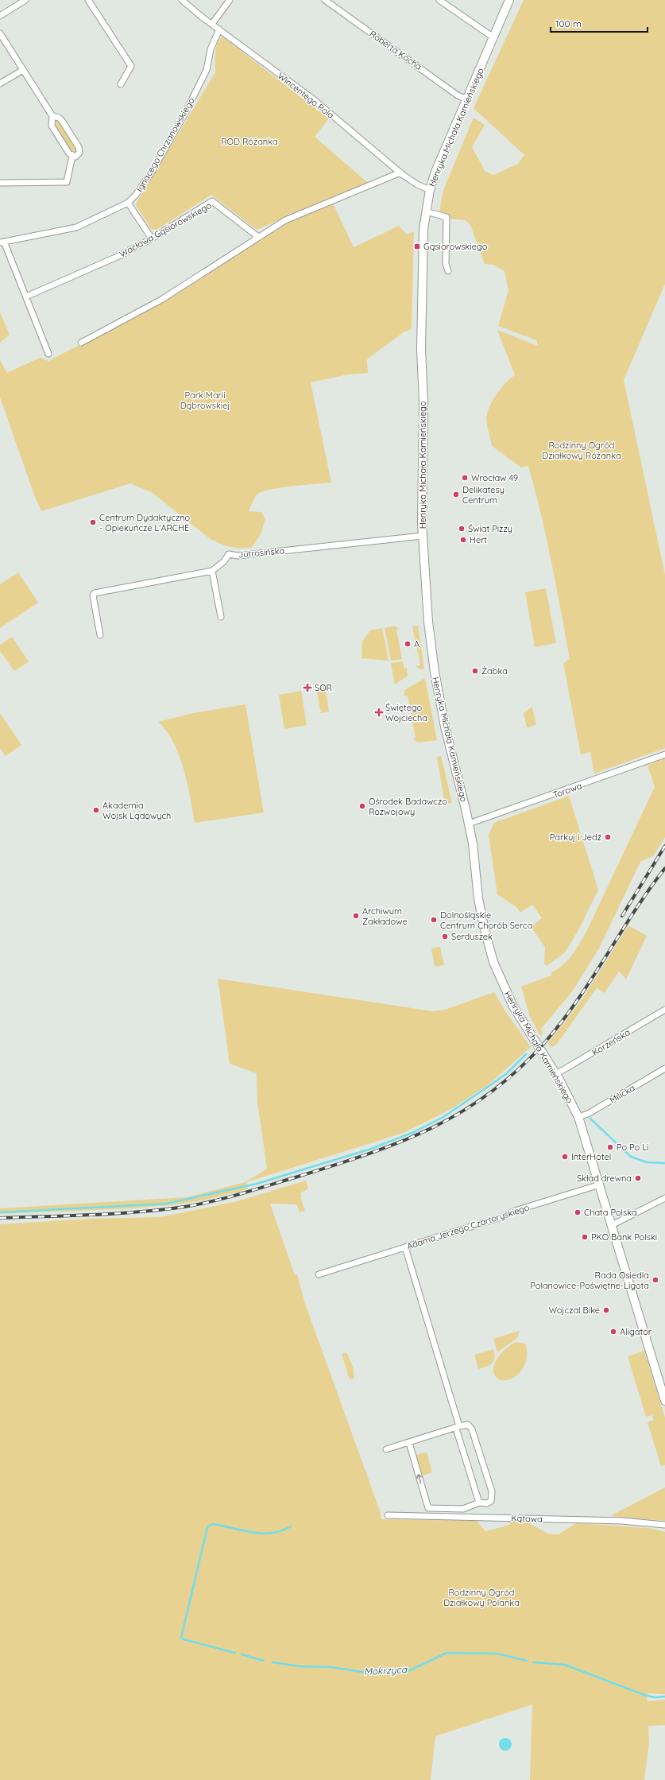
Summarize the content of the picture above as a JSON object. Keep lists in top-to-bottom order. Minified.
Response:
{"streets":{"street":["Roberta Kocha","Wincentego Pola","Henryka Michała Kamieńskiego","Ignacego Chrzanowskiego","Wacława Gąsiorowskiego","Jutrosińska","Torowa","Korzeńska","Milicka","Adama Jerzego Czartoryskiego","Kątowa"]},"crossings":[["Roberta Kocha","Henryka Michała Kamieńskiego"],["Wincentego Pola","Henryka Michała Kamieńskiego"],["Wincentego Pola","Ignacego Chrzanowskiego"],["Henryka Michała Kamieńskiego","Jutrosińska"],["Henryka Michała Kamieńskiego","Torowa"],["Henryka Michała Kamieńskiego","Korzeńska"],["Henryka Michała Kamieńskiego","Milicka"],["Henryka Michała Kamieńskiego","Adama Jerzego Czartoryskiego"]],"water":["Mokrzyca"],"parks":["ROD Różanka","Park Marii Dąbrowskiej","Rodzinny Ogród Działkowy Różanka","Rodzinny Ogród Działkowy Polanka"],"places":{"transit":["Gąsiorowskiego"],"other":["Wrocław 49","Delikatesy Centrum","Centrum Dydaktyczno - Opiekuńcze L'ARCHE","Świat Pizzy","Hert","A","Żabka","Ośrodek Badawczo Rozwojowy","Akademia Wojsk Lądowych","Parkuj i Jedź","Archiwum Zakładowe","Dolnośląskie Centrum Chorób Serca","Serduszek","Po Po Li","InterHotel","Skład drewna","Chata Polska","PKO Bank Polski","Rada Osiedla Polanowice-Poświętne-Ligota","Wojczal Bike","Aligator"],"health":["SOR","Świętego Wojciecha"]},"scale_bar":"100 m"}
